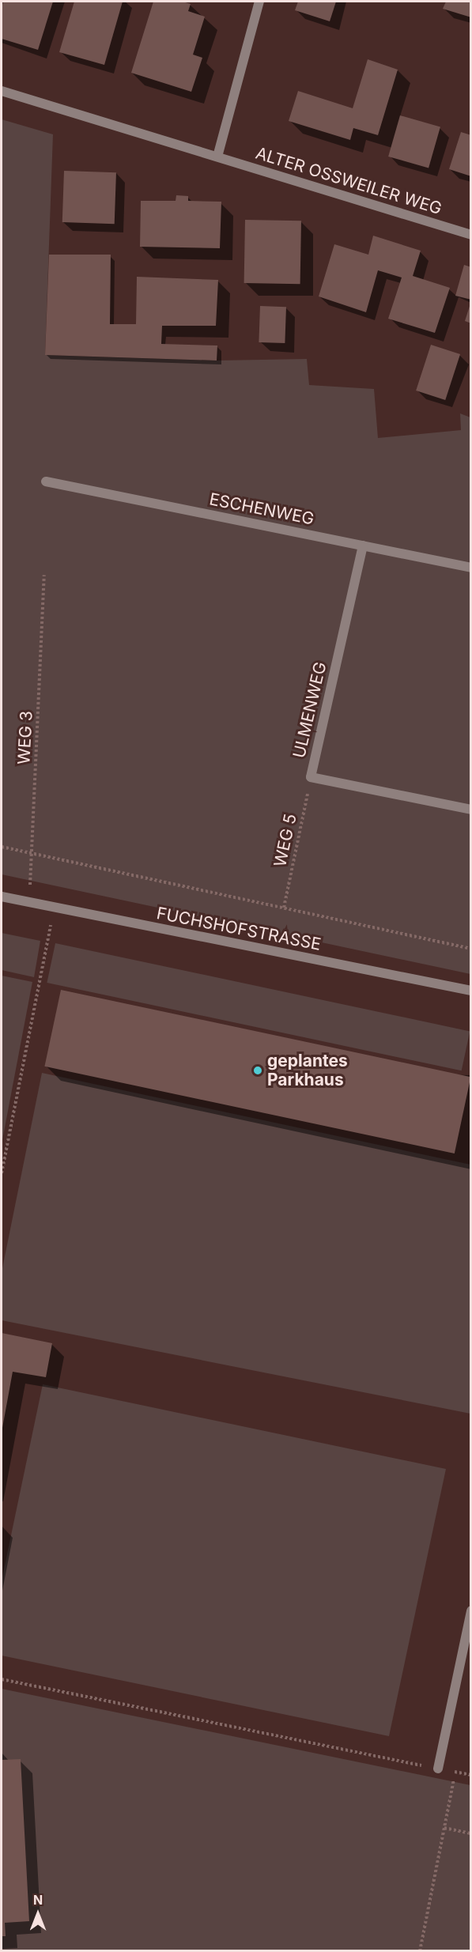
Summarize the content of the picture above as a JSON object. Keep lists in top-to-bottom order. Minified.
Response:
{"streets":{"street":["ALTER OSSWEILER WEG","ESCHENWEG","ULMENWEG","FUCHSHOFSTRASSE"],"path":["WEG 3","WEG 5"]},"crossings":[["ESCHENWEG","ULMENWEG"],["ULMENWEG","WEG 5"],["WEG 3","FUCHSHOFSTRASSE"]],"places":["geplantes Parkhaus"],"north":"top"}
